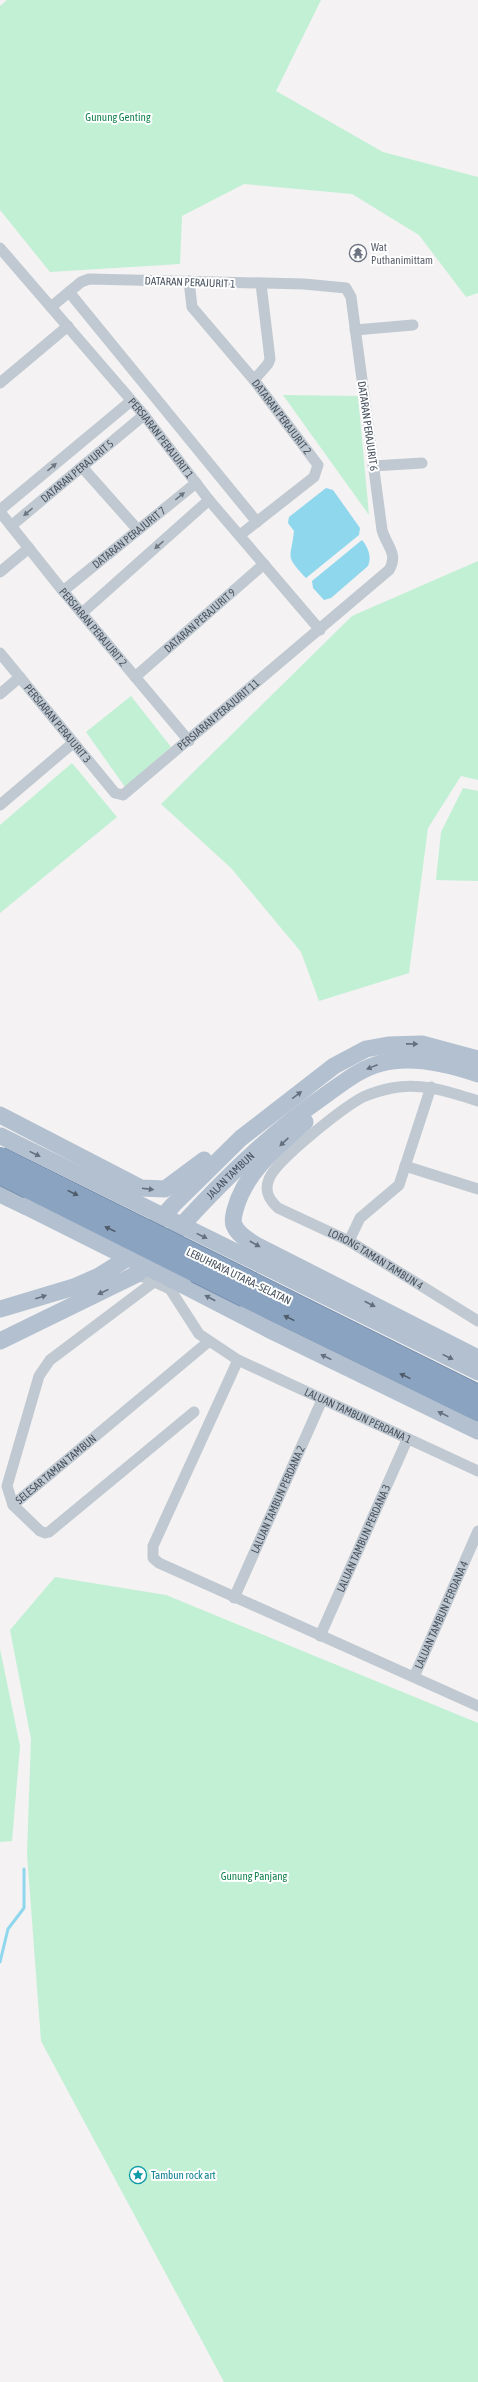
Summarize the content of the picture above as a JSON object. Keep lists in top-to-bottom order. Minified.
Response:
{"streets":{"highway":["LEBUHRAYA UTARA–SELATAN"],"main road":["JALAN TAMBUN"],"street":["DATARAN PERAJURIT 1","DATARAN PERAJURIT 2","DATARAN PERAJURIT 6","PERSIARAN PERAJURIT 1","DATARAN PERAJURIT 5","DATARAN PERAJURIT 7","DATARAN PERAJURIT 9","PERSIARAN PERAJURIT 2","PERSIARAN PERAJURIT 11","PERSIARAN PERAJURIT 3","LORONG TAMAN TAMBUN 4","LALUAN TAMBUN PERDANA 1","SELESAR TAMAN TAMBUN","LALUAN TAMBUN PERDANA 2","LALUAN TAMBUN PERDANA 3","LALUAN TAMBUN PERDANA 4"]},"crossings":[["DATARAN PERAJURIT 1","DATARAN PERAJURIT 2"],["DATARAN PERAJURIT 1","DATARAN PERAJURIT 6"],["DATARAN PERAJURIT 1","PERSIARAN PERAJURIT 1"],["DATARAN PERAJURIT 2","PERSIARAN PERAJURIT 1"],["DATARAN PERAJURIT 6","PERSIARAN PERAJURIT 11"],["PERSIARAN PERAJURIT 1","DATARAN PERAJURIT 5"],["PERSIARAN PERAJURIT 1","DATARAN PERAJURIT 7"],["PERSIARAN PERAJURIT 1","DATARAN PERAJURIT 9"],["PERSIARAN PERAJURIT 1","PERSIARAN PERAJURIT 11"],["DATARAN PERAJURIT 5","PERSIARAN PERAJURIT 2"],["DATARAN PERAJURIT 7","PERSIARAN PERAJURIT 2"],["DATARAN PERAJURIT 9","PERSIARAN PERAJURIT 2"],["PERSIARAN PERAJURIT 2","PERSIARAN PERAJURIT 11"],["PERSIARAN PERAJURIT 11","PERSIARAN PERAJURIT 3"],["JALAN TAMBUN","LALUAN TAMBUN PERDANA 1"],["LALUAN TAMBUN PERDANA 1","SELESAR TAMAN TAMBUN"],["LALUAN TAMBUN PERDANA 1","LALUAN TAMBUN PERDANA 2"],["LALUAN TAMBUN PERDANA 1","LALUAN TAMBUN PERDANA 3"]],"parks":["Gunung Genting","Gunung Panjang"],"places":{"temple":["Wat Puthanimittam"],"place":["Tambun rock art"]}}
